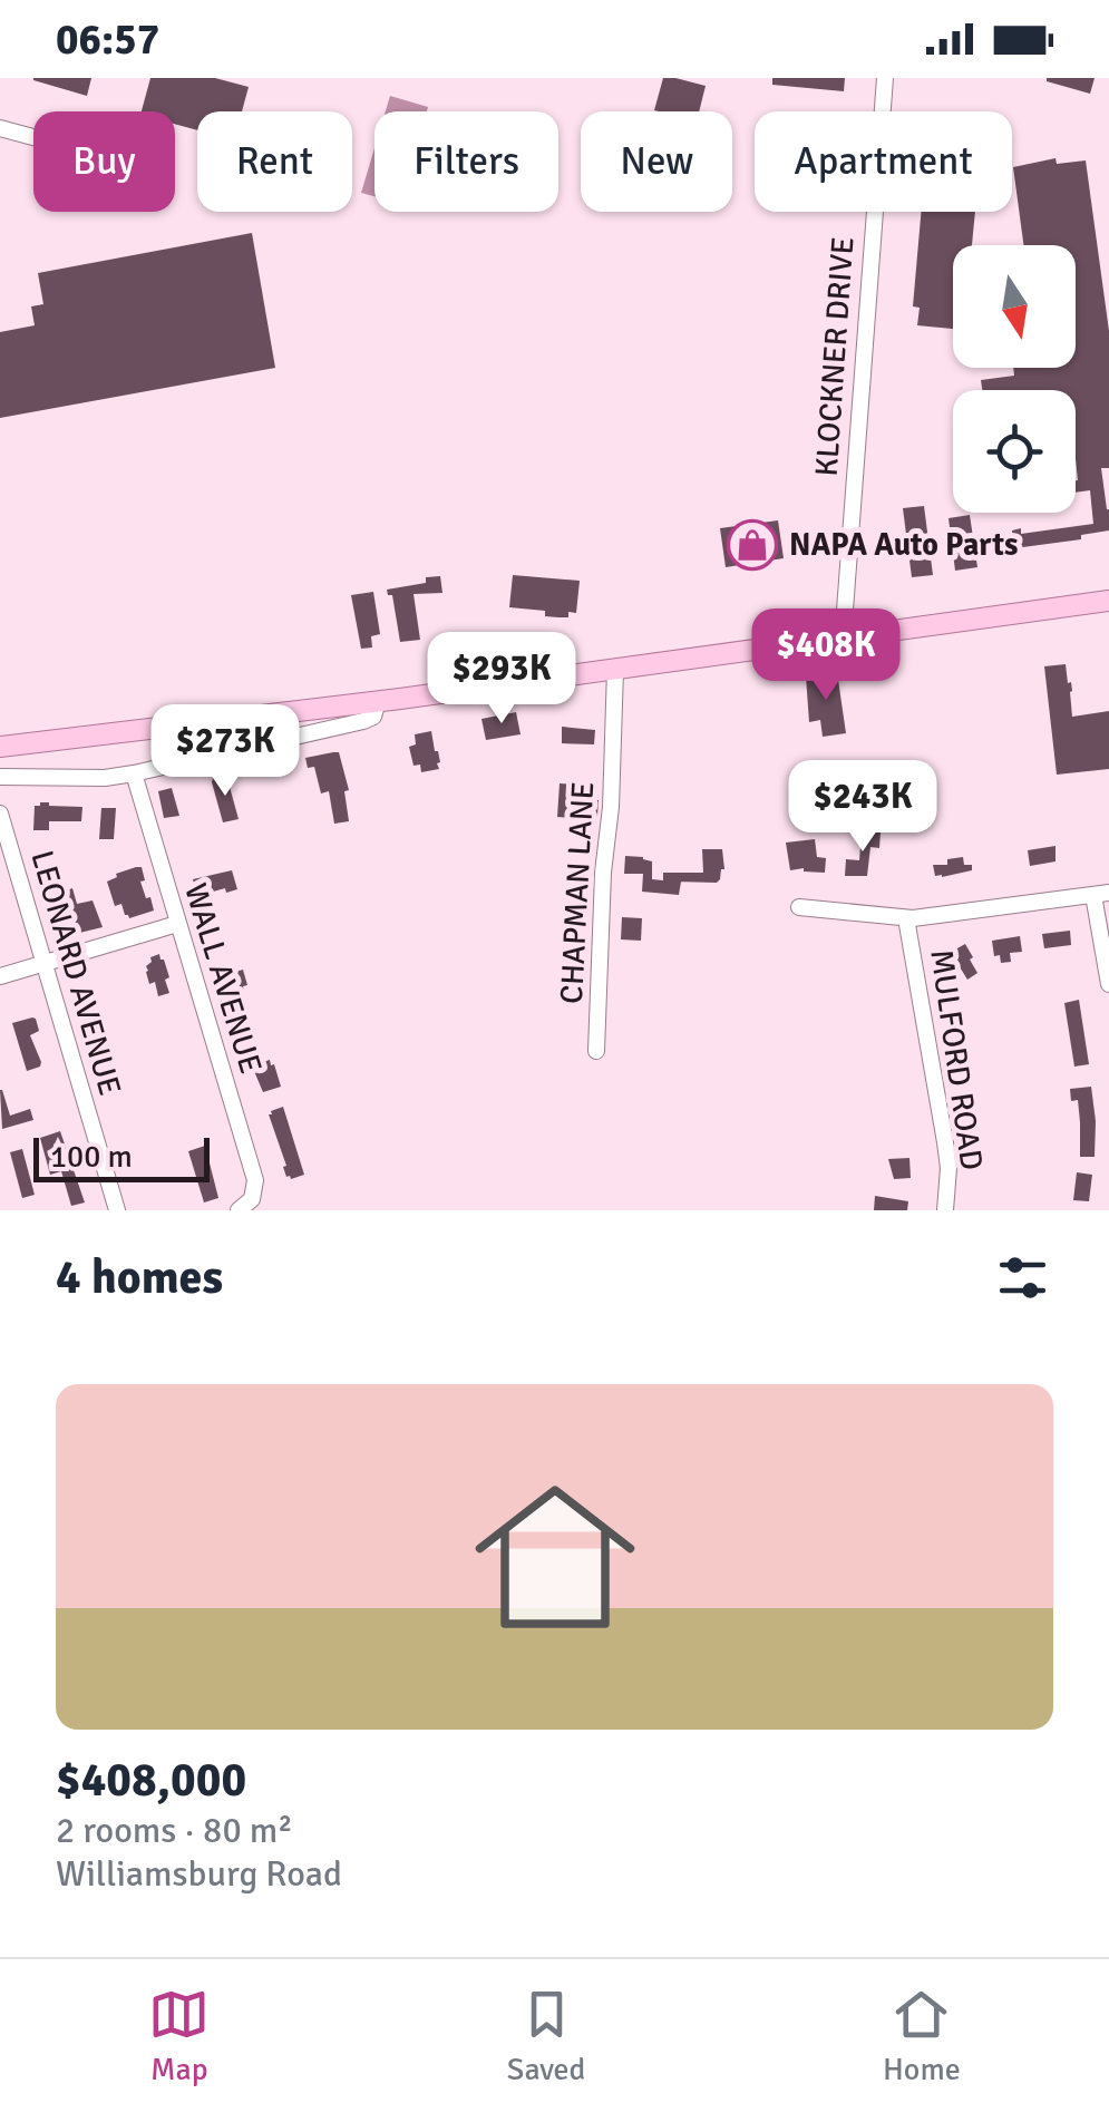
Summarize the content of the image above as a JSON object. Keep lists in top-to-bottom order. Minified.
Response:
{"streets":{"street":["KLOCKNER DRIVE","CHAPMAN LANE","LEONARD AVENUE","WALL AVENUE","MULFORD ROAD"]},"places":{"shop":["NAPA Auto Parts"]},"scale_bar":"100 m","north":"bottom","page":{"status":"06:57","chip":["Buy","Rent","Filters","New","Apartment"],"price":["$408K","$293K","$273K","$243K"],"scale":"100 m","heading":"4 homes","list":[{"name":"$408,000","note":"2 rooms · 80 m² · Williamsburg Road"}],"tabs":["Map","Saved","Home"]}}
